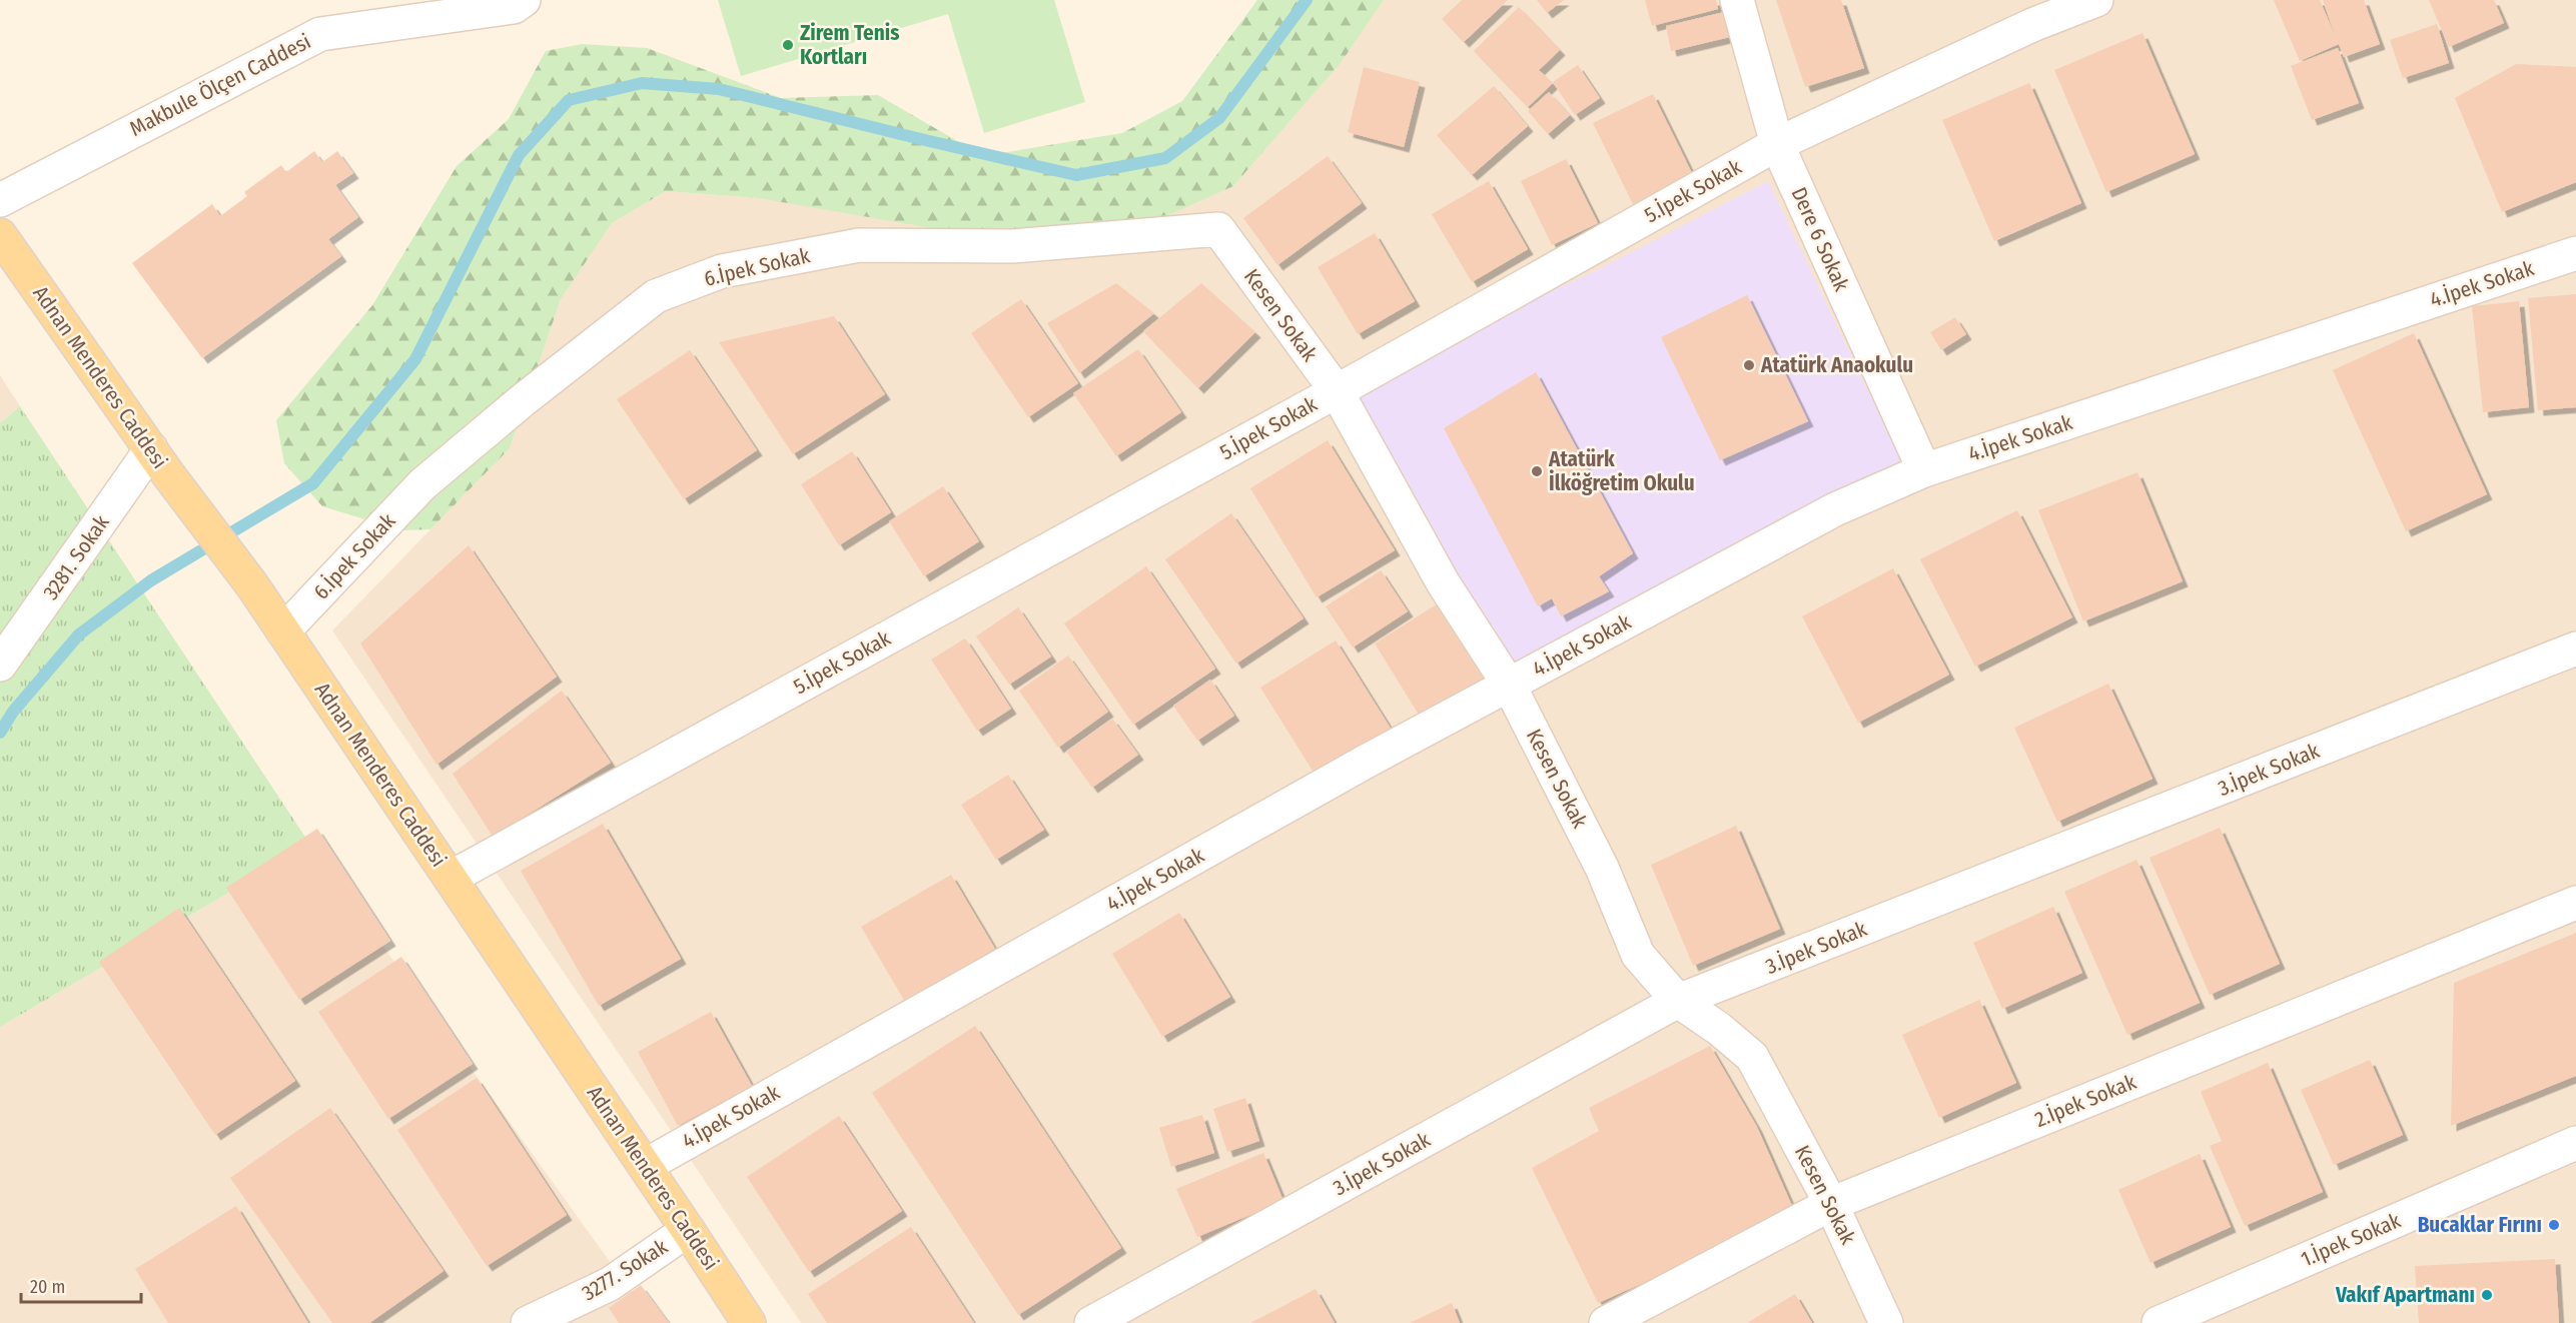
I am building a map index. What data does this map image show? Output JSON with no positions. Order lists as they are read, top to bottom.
{
  "streets": {
    "main road": ["Adnan Menderes Caddesi"],
    "street": [
      "Makbule Ölçen Caddesi",
      "5.İpek Sokak",
      "Dere 6 Sokak",
      "6.İpek Sokak",
      "4.İpek Sokak",
      "Kesen Sokak",
      "3281. Sokak",
      "3.İpek Sokak",
      "2.İpek Sokak",
      "1.İpek Sokak",
      "3277. Sokak"
    ]
  },
  "crossings": [
    ["5.İpek Sokak", "Dere 6 Sokak"],
    ["5.İpek Sokak", "Kesen Sokak"],
    ["5.İpek Sokak", "Adnan Menderes Caddesi"],
    ["Dere 6 Sokak", "4.İpek Sokak"],
    ["6.İpek Sokak", "Kesen Sokak"],
    ["6.İpek Sokak", "Adnan Menderes Caddesi"],
    ["4.İpek Sokak", "Kesen Sokak"],
    ["4.İpek Sokak", "Adnan Menderes Caddesi"],
    ["Kesen Sokak", "3.İpek Sokak"],
    ["Kesen Sokak", "2.İpek Sokak"],
    ["Adnan Menderes Caddesi", "3281. Sokak"],
    ["Adnan Menderes Caddesi", "3277. Sokak"]
  ],
  "places": [
    "Zirem Tenis Kortları",
    "Atatürk Anaokulu",
    "Atatürk İlköğretim Okulu",
    "Bucaklar Fırını",
    "Vakıf Apartmanı"
  ],
  "scale_bar": "20 m"
}
